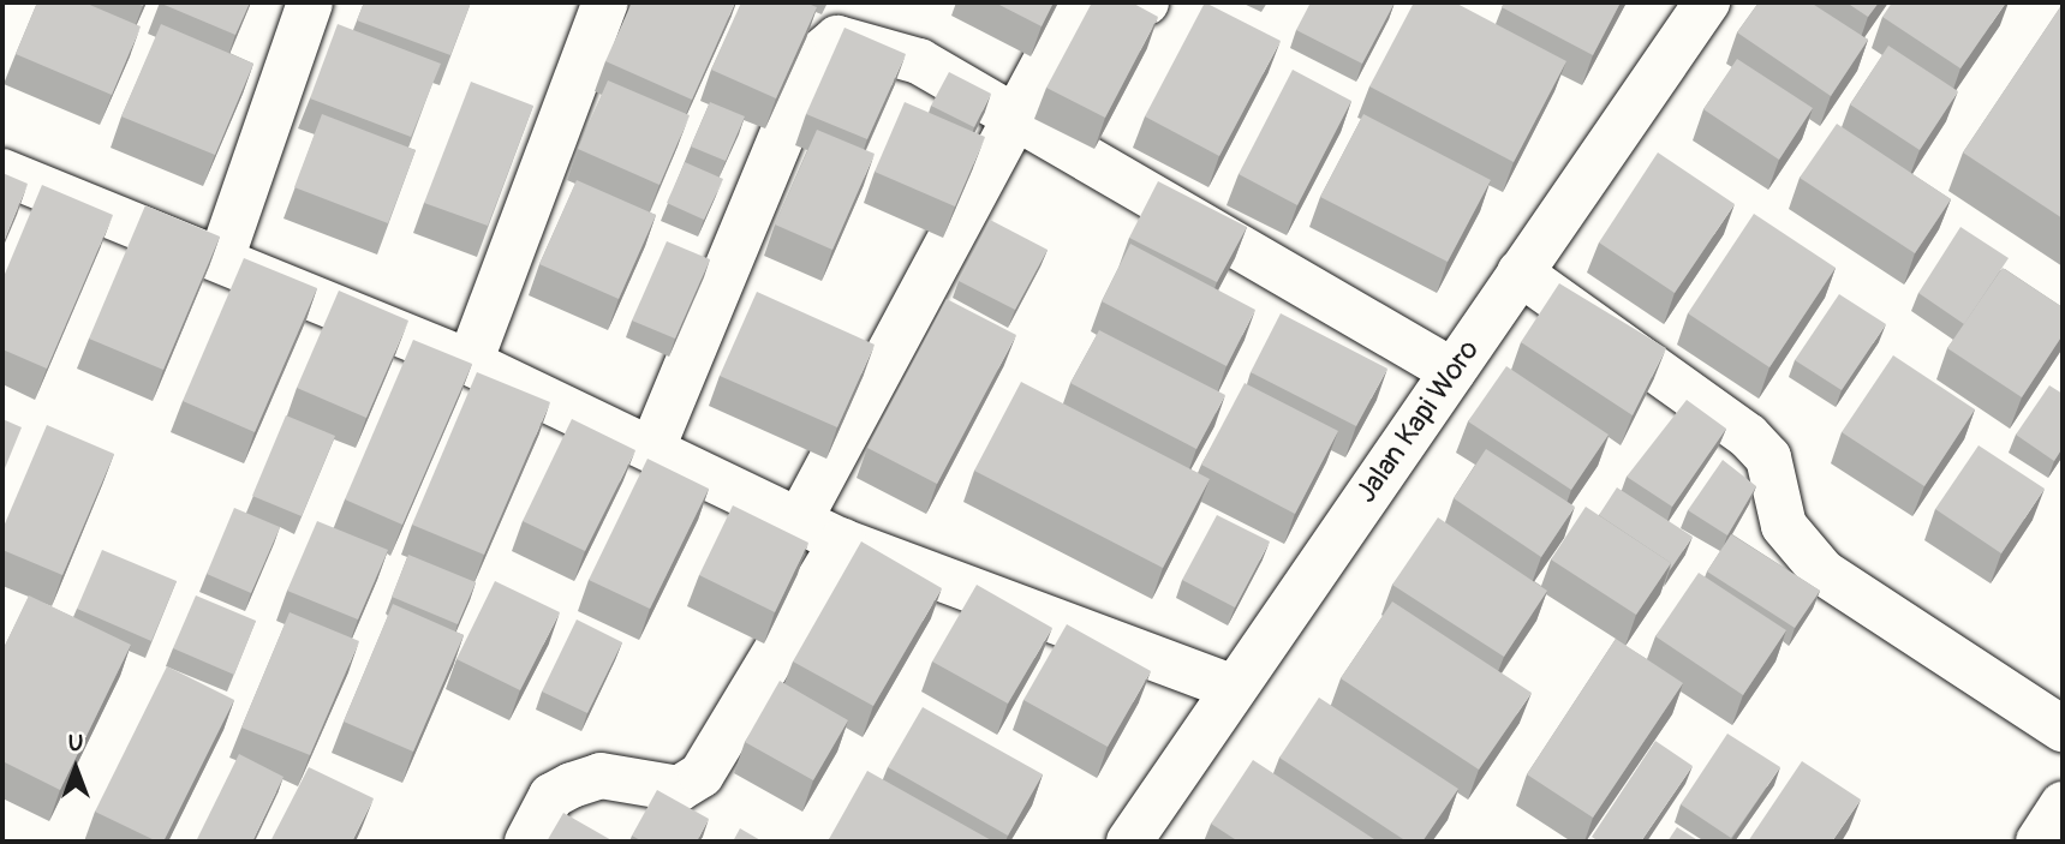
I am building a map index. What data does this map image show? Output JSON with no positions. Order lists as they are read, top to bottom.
{
  "streets": {
    "street": ["Jalan Kapi Woro"]
  },
  "north": "top"
}
